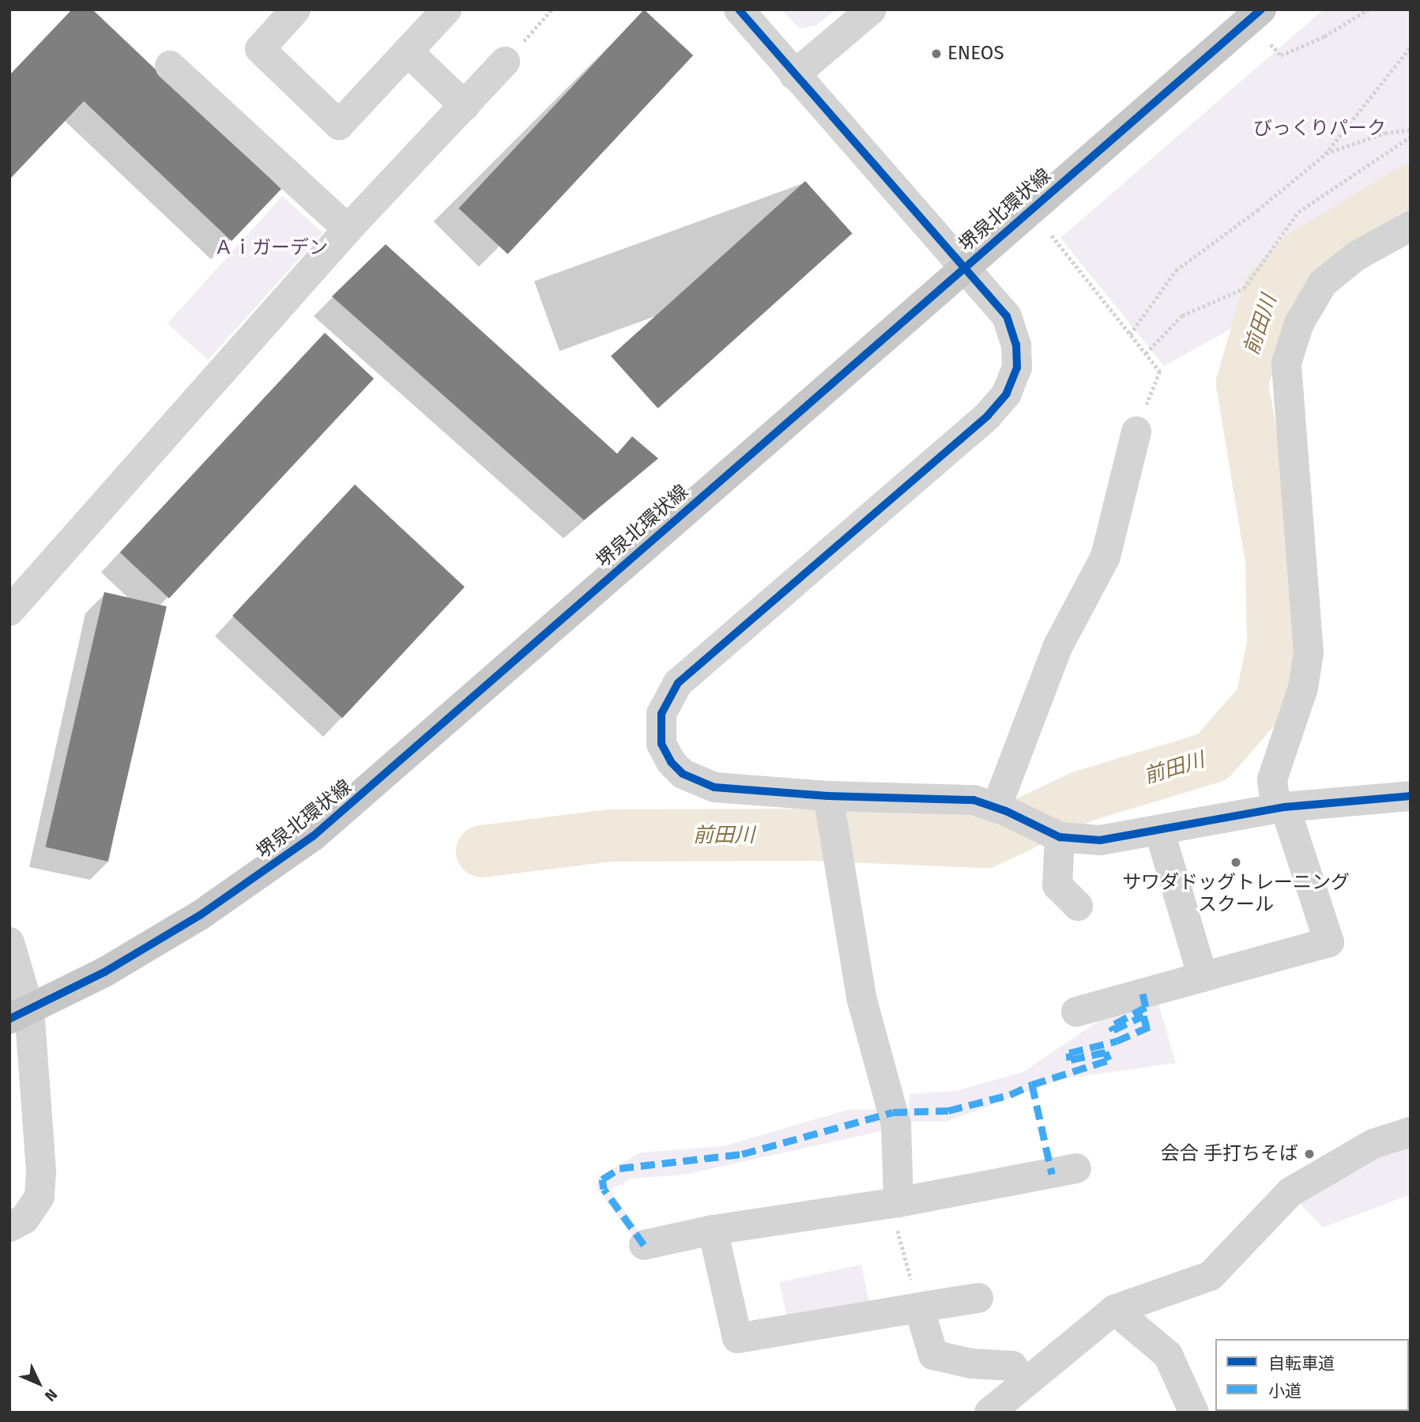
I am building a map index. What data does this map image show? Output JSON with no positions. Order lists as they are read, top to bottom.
{
  "streets": {
    "main road": ["堺泉北環状線"]
  },
  "water": ["前田川"],
  "parks": ["びっくりパーク", "Ａｉガーデン"],
  "places": ["ENEOS", "サワダドッグトレーニング スクール", "会合 手打ちそば"],
  "legend": ["自転車道", "小道"],
  "north": "bottom right"
}
